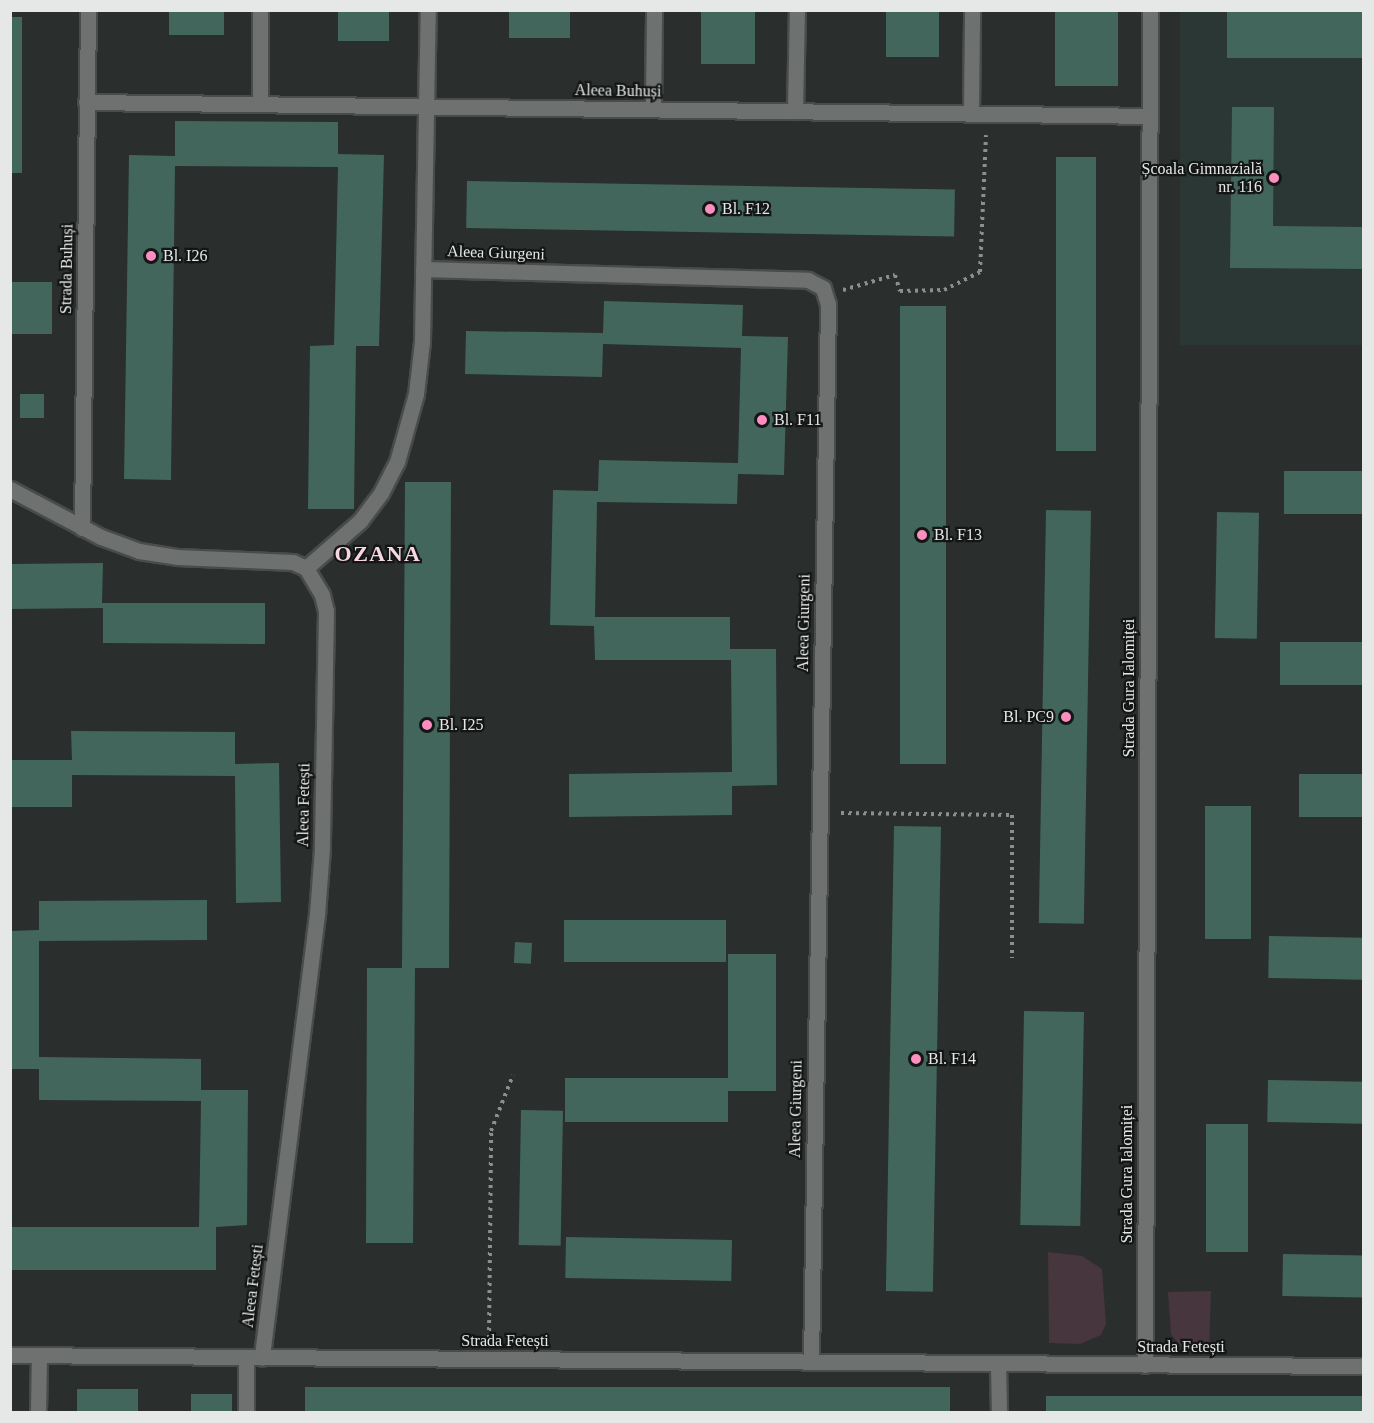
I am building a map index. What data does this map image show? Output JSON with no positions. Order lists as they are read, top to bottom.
{
  "streets": {
    "street": [
      "Aleea Buhuși",
      "Aleea Giurgeni",
      "Strada Buhuși",
      "Strada Gura Ialomiței",
      "Aleea Fetești",
      "Strada Fetești"
    ]
  },
  "crossings": [
    ["Aleea Buhuși", "Aleea Giurgeni"],
    ["Aleea Buhuși", "Strada Buhuși"],
    ["Aleea Buhuși", "Strada Gura Ialomiței"],
    ["Aleea Giurgeni", "Aleea Fetești"],
    ["Aleea Giurgeni", "Strada Fetești"],
    ["Strada Gura Ialomiței", "Strada Fetești"],
    ["Aleea Fetești", "Strada Fetești"]
  ],
  "districts": ["OZANA"],
  "places": [
    "Școala Gimnazială nr. 116",
    "Bl. F12",
    "Bl. I26",
    "Bl. F11",
    "Bl. F13",
    "Bl. PC9",
    "Bl. I25",
    "Bl. F14"
  ]
}
